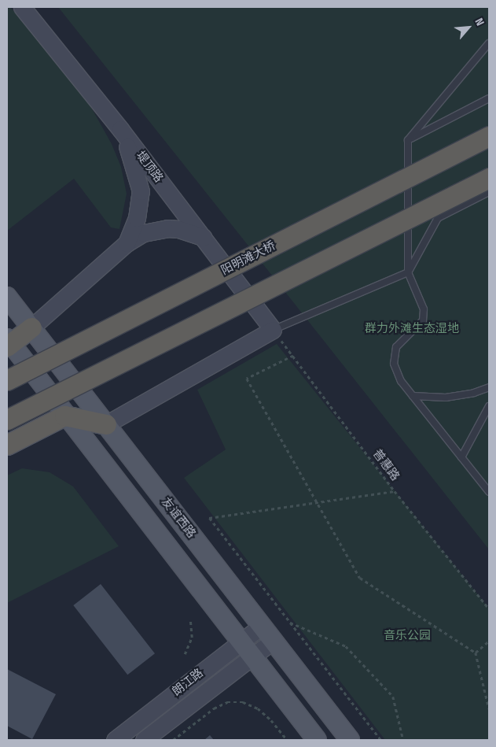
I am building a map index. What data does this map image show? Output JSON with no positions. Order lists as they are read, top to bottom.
{
  "streets": {
    "highway": ["阳明滩大桥"],
    "main road": ["堤顶路", "友谊西路", "朗江路"],
    "path": ["普惠路"]
  },
  "crossings": [
    ["堤顶路", "普惠路"],
    ["友谊西路", "朗江路"]
  ],
  "parks": ["群力外滩生态湿地", "音乐公园"],
  "north": "top right"
}
